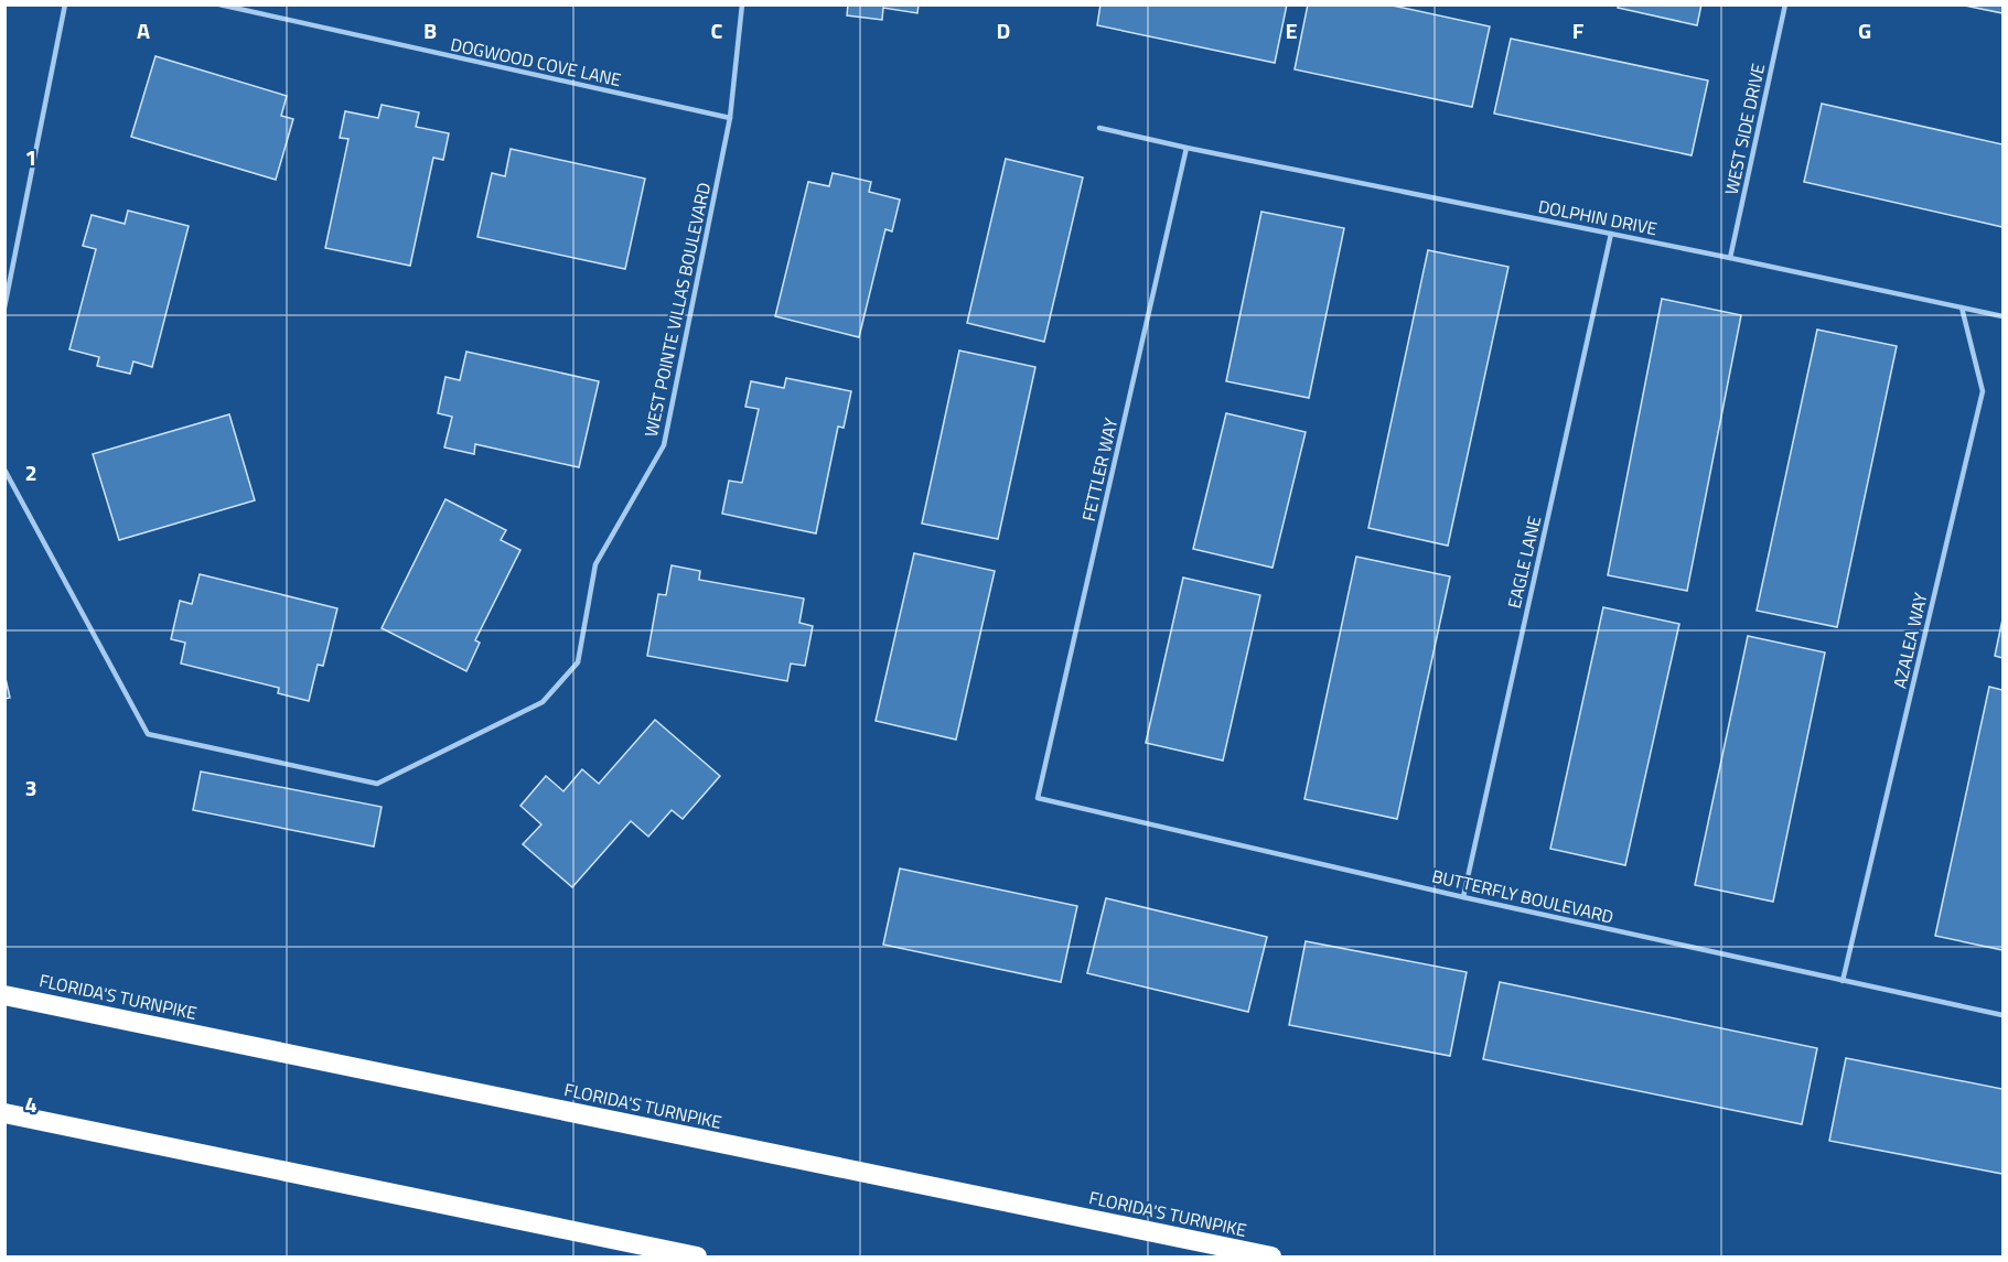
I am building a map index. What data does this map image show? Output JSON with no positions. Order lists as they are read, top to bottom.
{
  "streets": {
    "highway": ["FLORIDA'S TURNPIKE"],
    "lane": [
      "DOGWOOD COVE LANE",
      "WEST SIDE DRIVE",
      "DOLPHIN DRIVE",
      "WEST POINTE VILLAS BOULEVARD",
      "FETTLER WAY",
      "EAGLE LANE",
      "AZALEA WAY",
      "BUTTERFLY BOULEVARD"
    ]
  },
  "crossings": [
    ["DOGWOOD COVE LANE", "WEST POINTE VILLAS BOULEVARD"],
    ["WEST SIDE DRIVE", "DOLPHIN DRIVE"],
    ["DOLPHIN DRIVE", "FETTLER WAY"],
    ["DOLPHIN DRIVE", "EAGLE LANE"],
    ["DOLPHIN DRIVE", "AZALEA WAY"],
    ["FETTLER WAY", "BUTTERFLY BOULEVARD"],
    ["EAGLE LANE", "BUTTERFLY BOULEVARD"],
    ["AZALEA WAY", "BUTTERFLY BOULEVARD"]
  ],
  "grid": {
    "columns": [
      "A",
      "B",
      "C",
      "D",
      "E",
      "F",
      "G"
    ],
    "rows": [
      "1",
      "2",
      "3",
      "4"
    ]
  }
}
